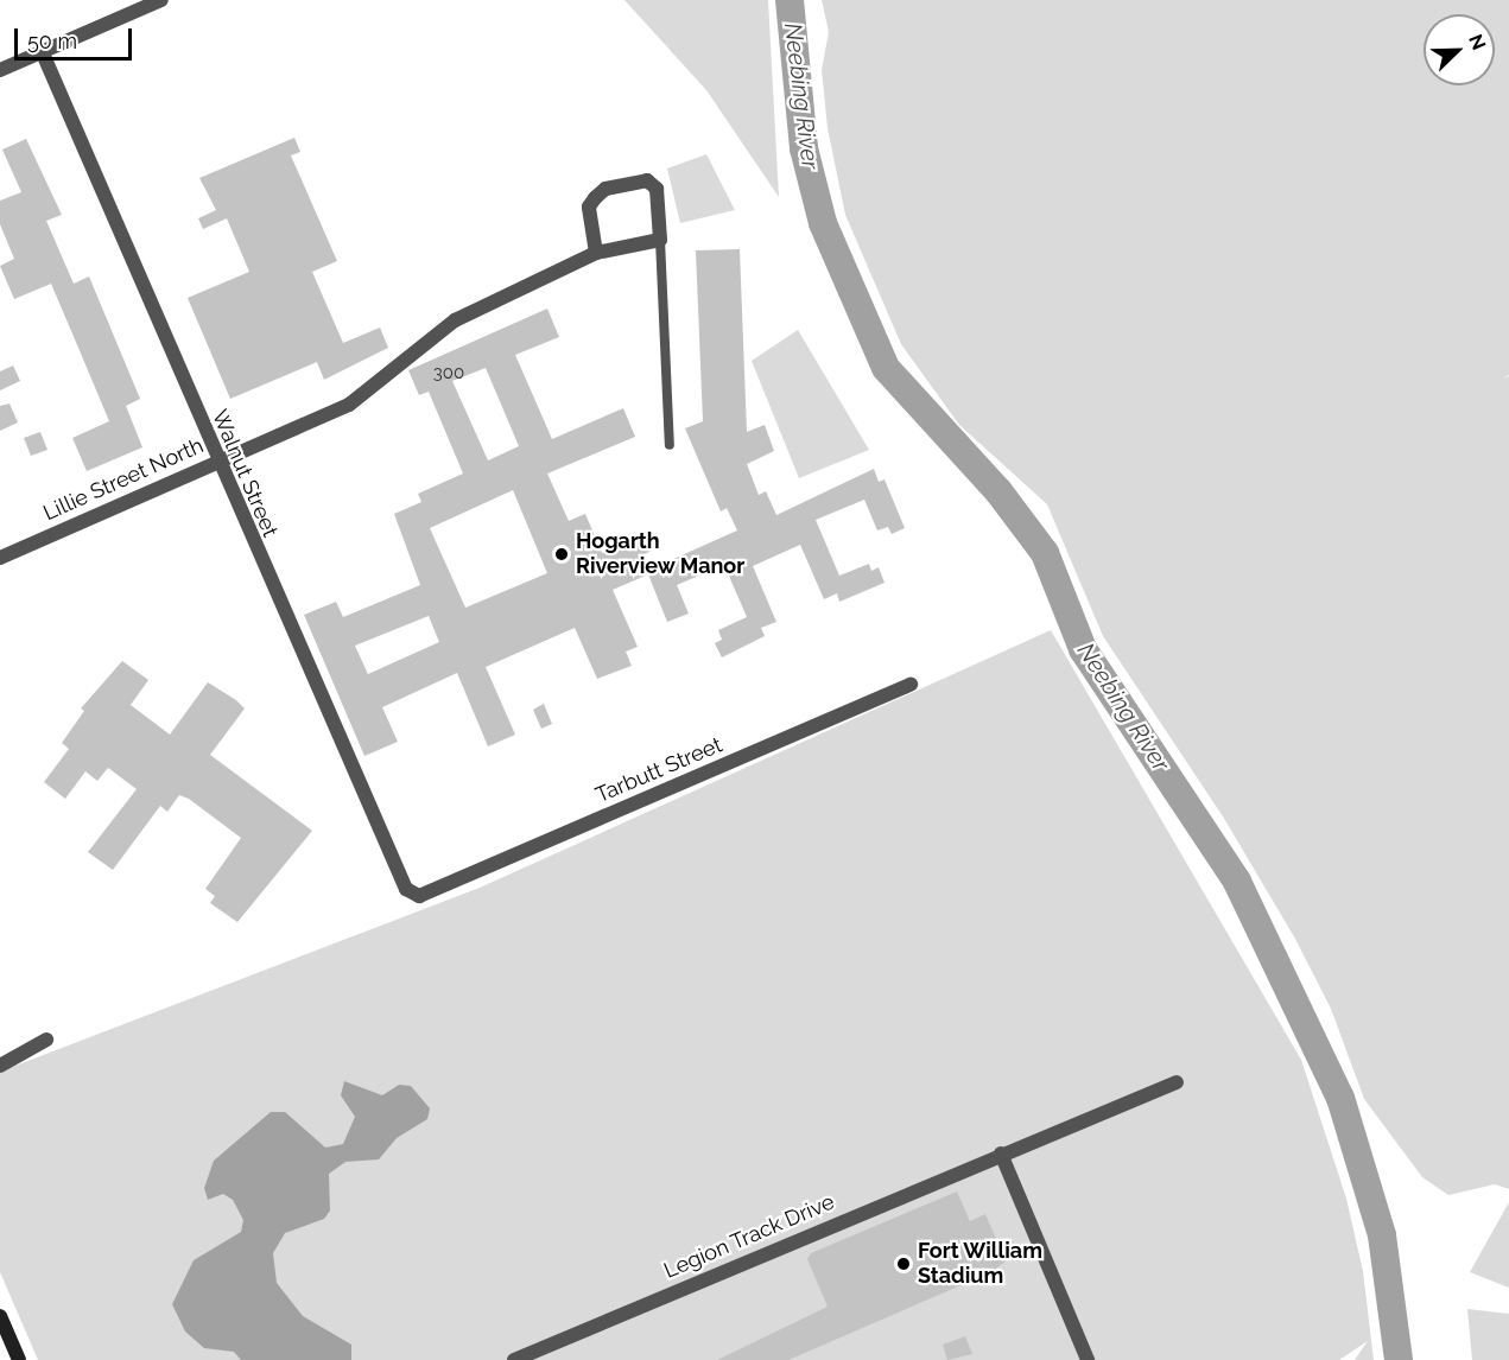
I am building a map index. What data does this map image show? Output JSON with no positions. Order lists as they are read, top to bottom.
{
  "streets": {
    "street": [
      "Walnut Street",
      "Lillie Street North",
      "Tarbutt Street",
      "Legion Track Drive"
    ]
  },
  "crossings": [
    ["Walnut Street", "Lillie Street North"],
    ["Walnut Street", "Tarbutt Street"]
  ],
  "water": ["Neebing River"],
  "places": ["Hogarth Riverview Manor", "Fort William Stadium"],
  "house_numbers": ["300"],
  "scale_bar": "50 m",
  "north": "top right"
}
